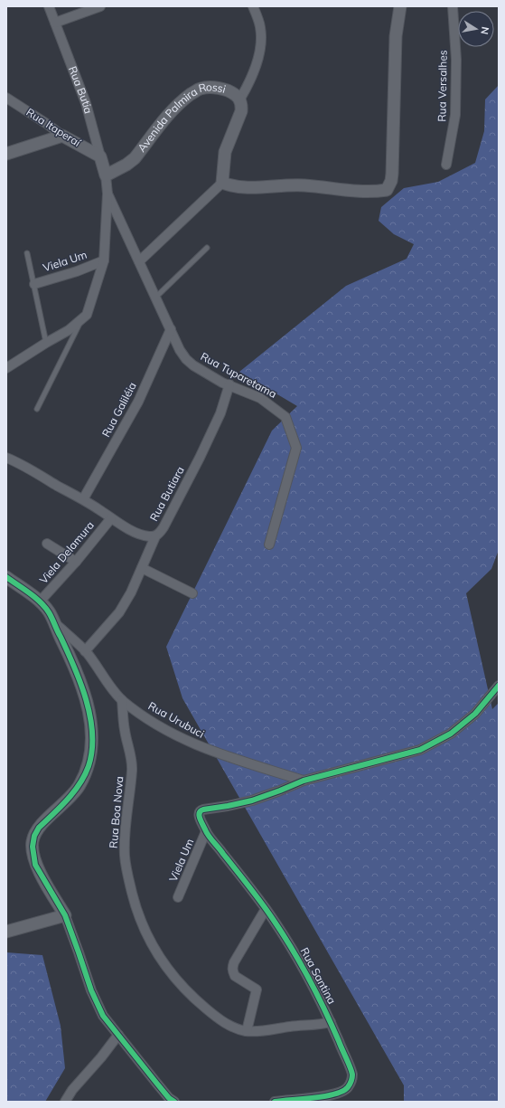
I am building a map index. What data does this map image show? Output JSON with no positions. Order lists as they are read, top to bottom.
{
  "streets": {
    "street": [
      "Rua Versalhes",
      "Rua Butia",
      "Avenida Palmira Rossi",
      "Rua Itaperaí",
      "Viela Um",
      "Rua Tuparetama",
      "Rua Galiléia",
      "Rua Butiara",
      "Viela Delamura",
      "Rua Urubuci",
      "Rua Boa Nova",
      "Rua Santina"
    ]
  },
  "crossings": [
    ["Rua Butia", "Avenida Palmira Rossi"],
    ["Rua Butia", "Rua Itaperaí"],
    ["Viela Um", "Rua Santina"],
    ["Rua Tuparetama", "Rua Galiléia"],
    ["Rua Tuparetama", "Rua Butiara"],
    ["Rua Galiléia", "Rua Butiara"],
    ["Rua Butiara", "Viela Delamura"],
    ["Rua Urubuci", "Rua Boa Nova"],
    ["Rua Urubuci", "Rua Santina"],
    ["Rua Boa Nova", "Rua Santina"]
  ],
  "north": "right"
}
